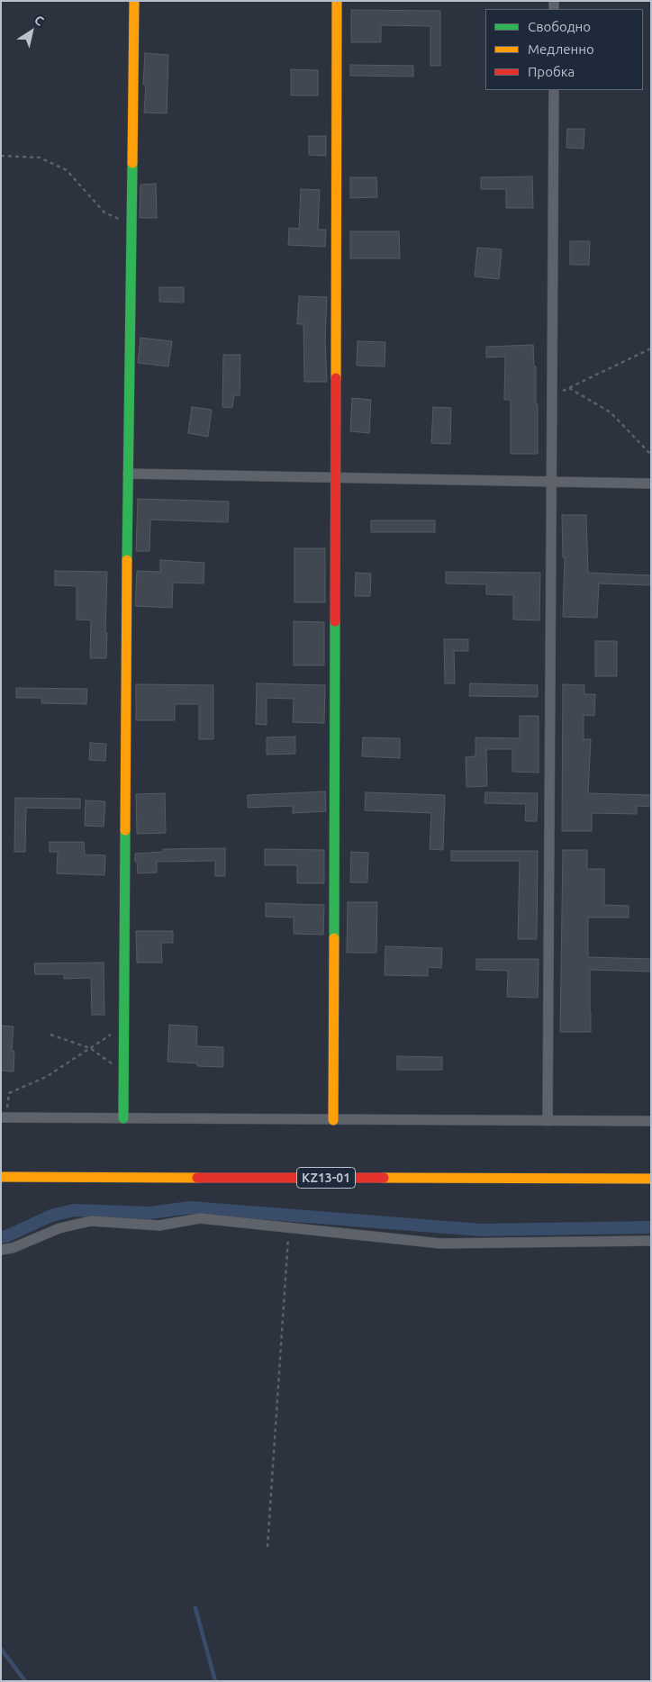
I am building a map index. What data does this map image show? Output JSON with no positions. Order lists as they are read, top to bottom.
{
  "streets": {
    "main road": ["KZ13-01"]
  },
  "legend": ["Свободно", "Медленно", "Пробка"],
  "north": "top right"
}
